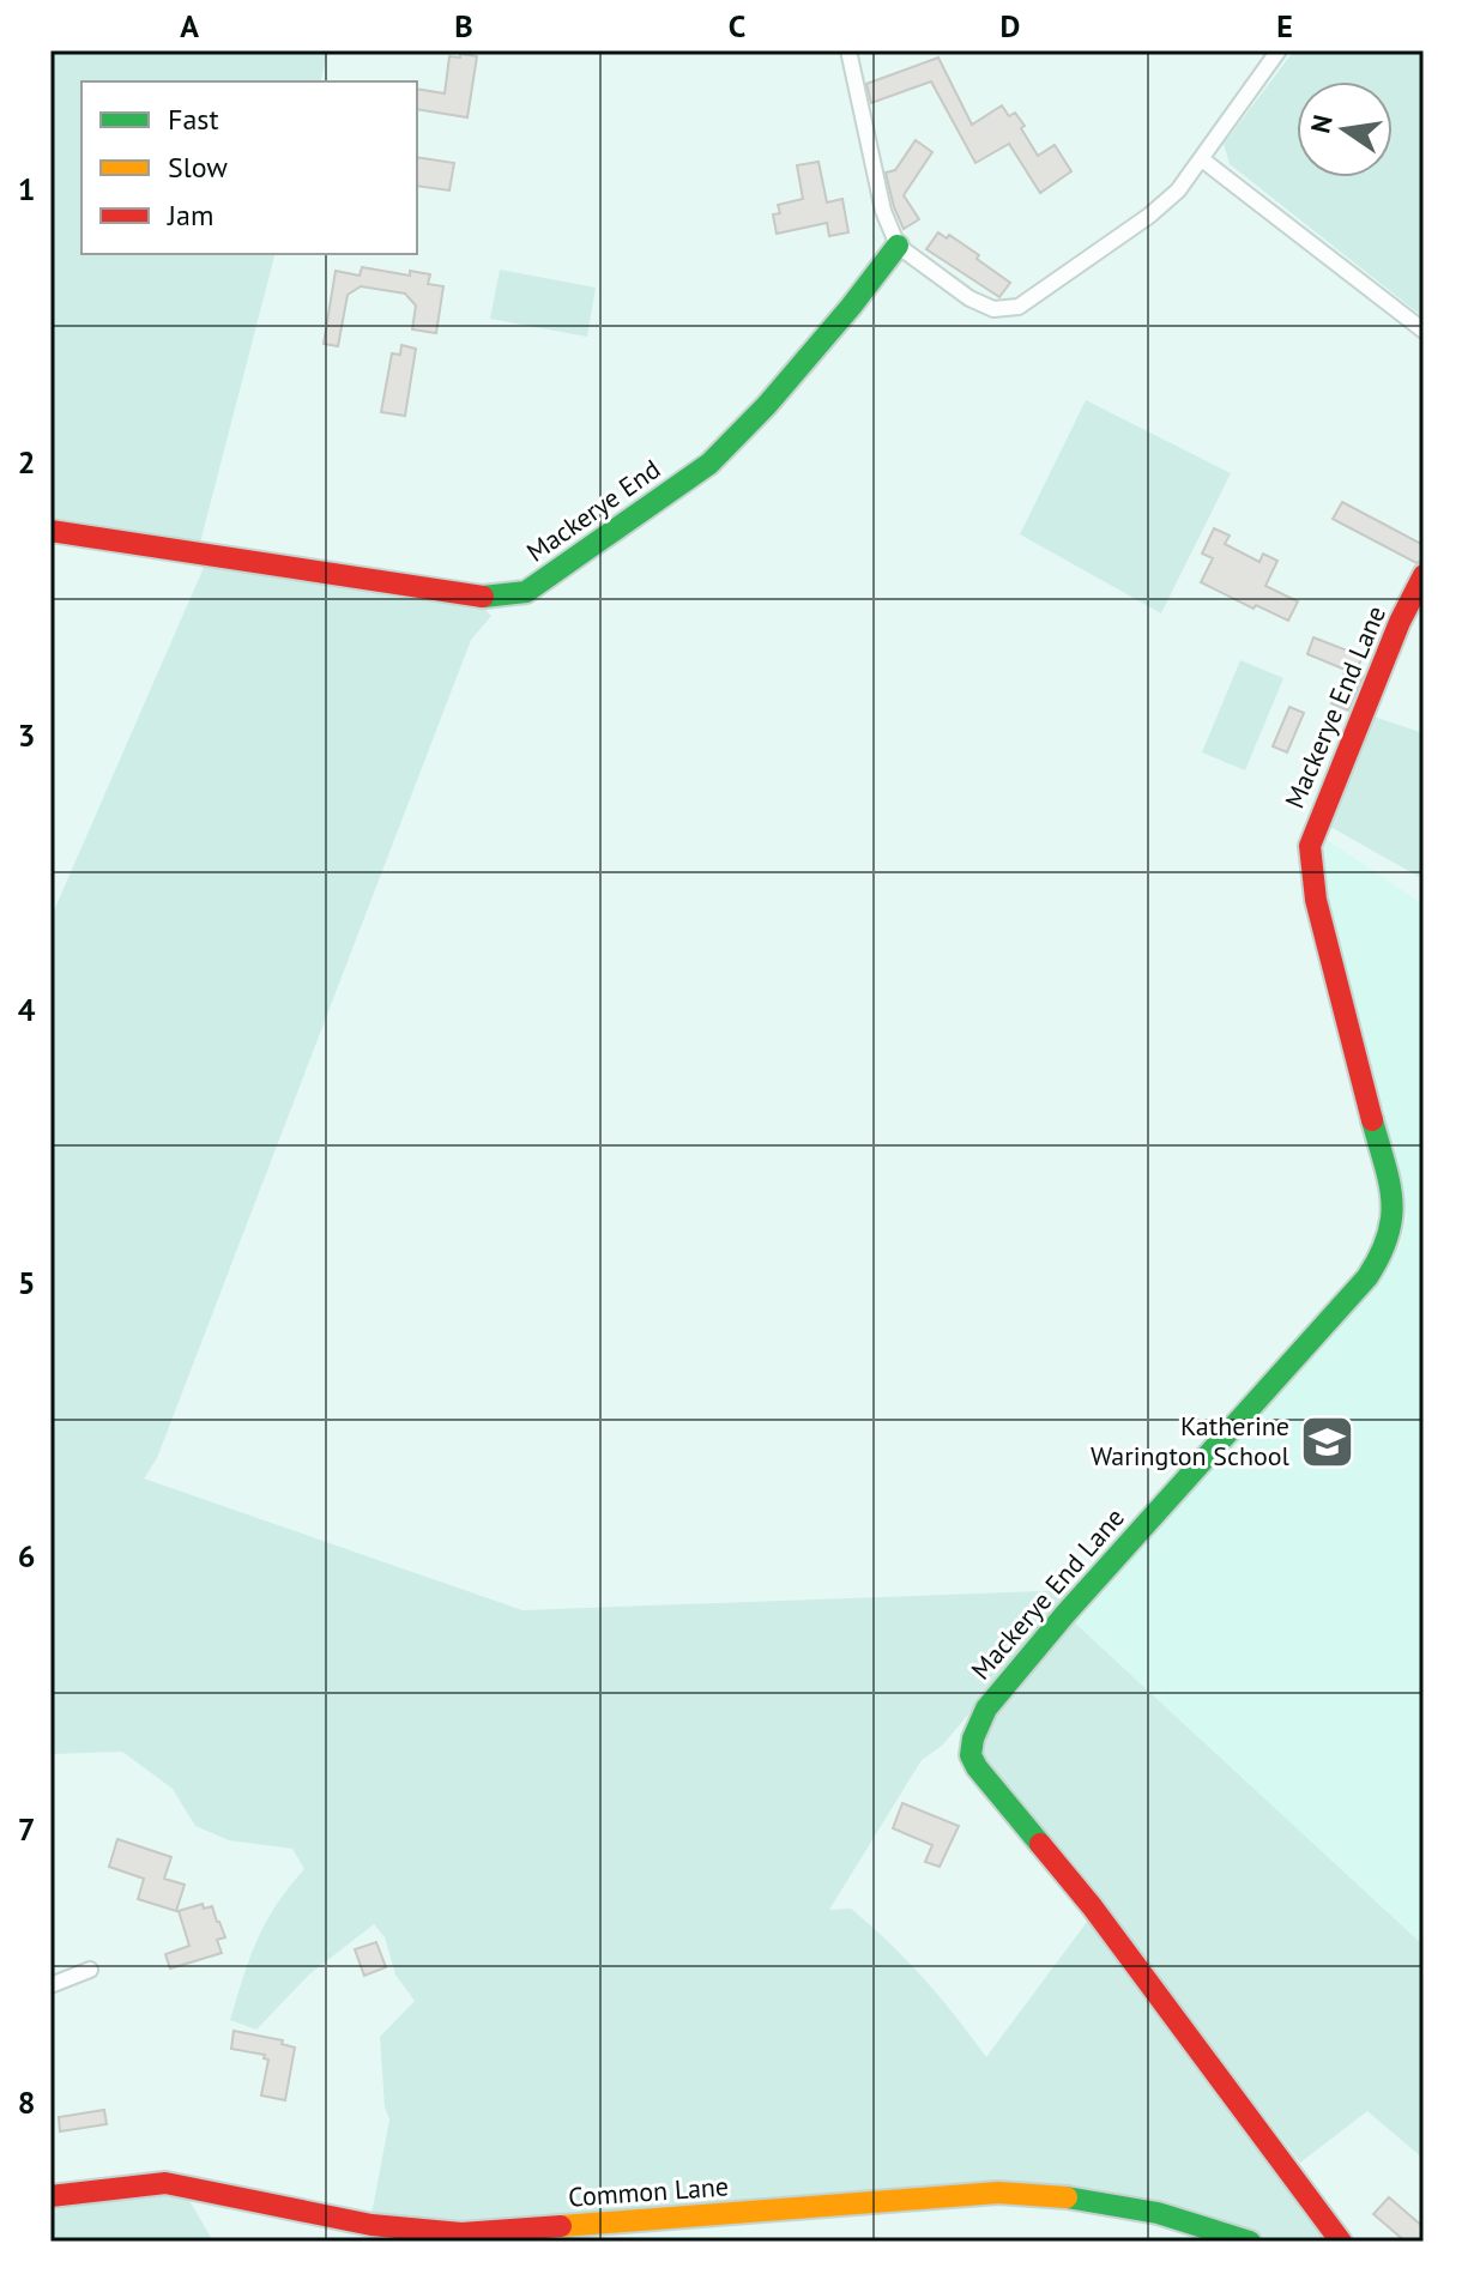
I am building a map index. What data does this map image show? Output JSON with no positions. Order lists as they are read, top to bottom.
{
  "streets": {
    "street": ["Mackerye End", "Mackerye End Lane", "Common Lane"]
  },
  "places": {
    "school or university": ["Katherine Warington School"]
  },
  "legend": ["Fast", "Slow", "Jam"],
  "north": "left",
  "grid": {
    "columns": [
      "A",
      "B",
      "C",
      "D",
      "E"
    ],
    "rows": [
      "1",
      "2",
      "3",
      "4",
      "5",
      "6",
      "7",
      "8"
    ]
  }
}
